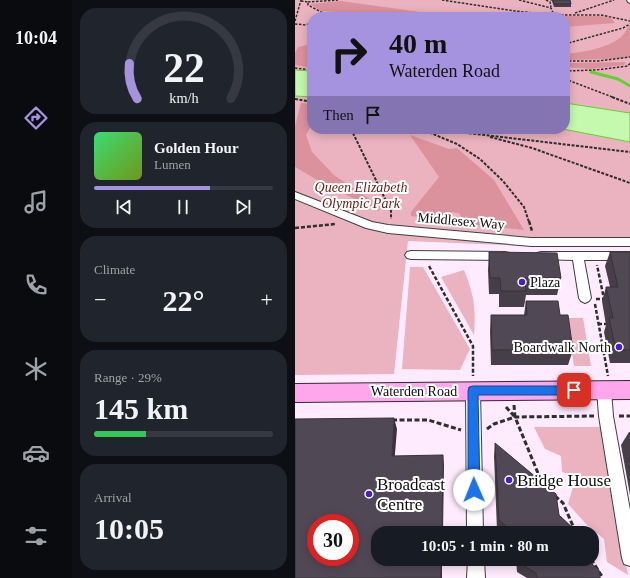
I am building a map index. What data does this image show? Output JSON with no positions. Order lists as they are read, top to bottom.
{
  "streets": {
    "street": ["Middlesex Way", "Waterden Road"]
  },
  "parks": ["Queen Elizabeth Olympic Park"],
  "places": [
    "Plaza",
    "Boardwalk North",
    "Bridge House",
    "Broadcast Centre"
  ],
  "page": {
    "tabs": "10:04",
    "turn": ["40 m", "Waterden Road"],
    "then": "Then",
    "song": ["Golden Hour", "Lumen"],
    "tile": [
      "Climate",
      ["Range · 29%", "145 km"],
      ["Arrival", "10:05"]
    ],
    "heat": ["−", "22°", "+"],
    "limit": "30",
    "trip": "10:05 · 1 min · 80 m",
    "gauge": ["22", "km/h"]
  }
}
